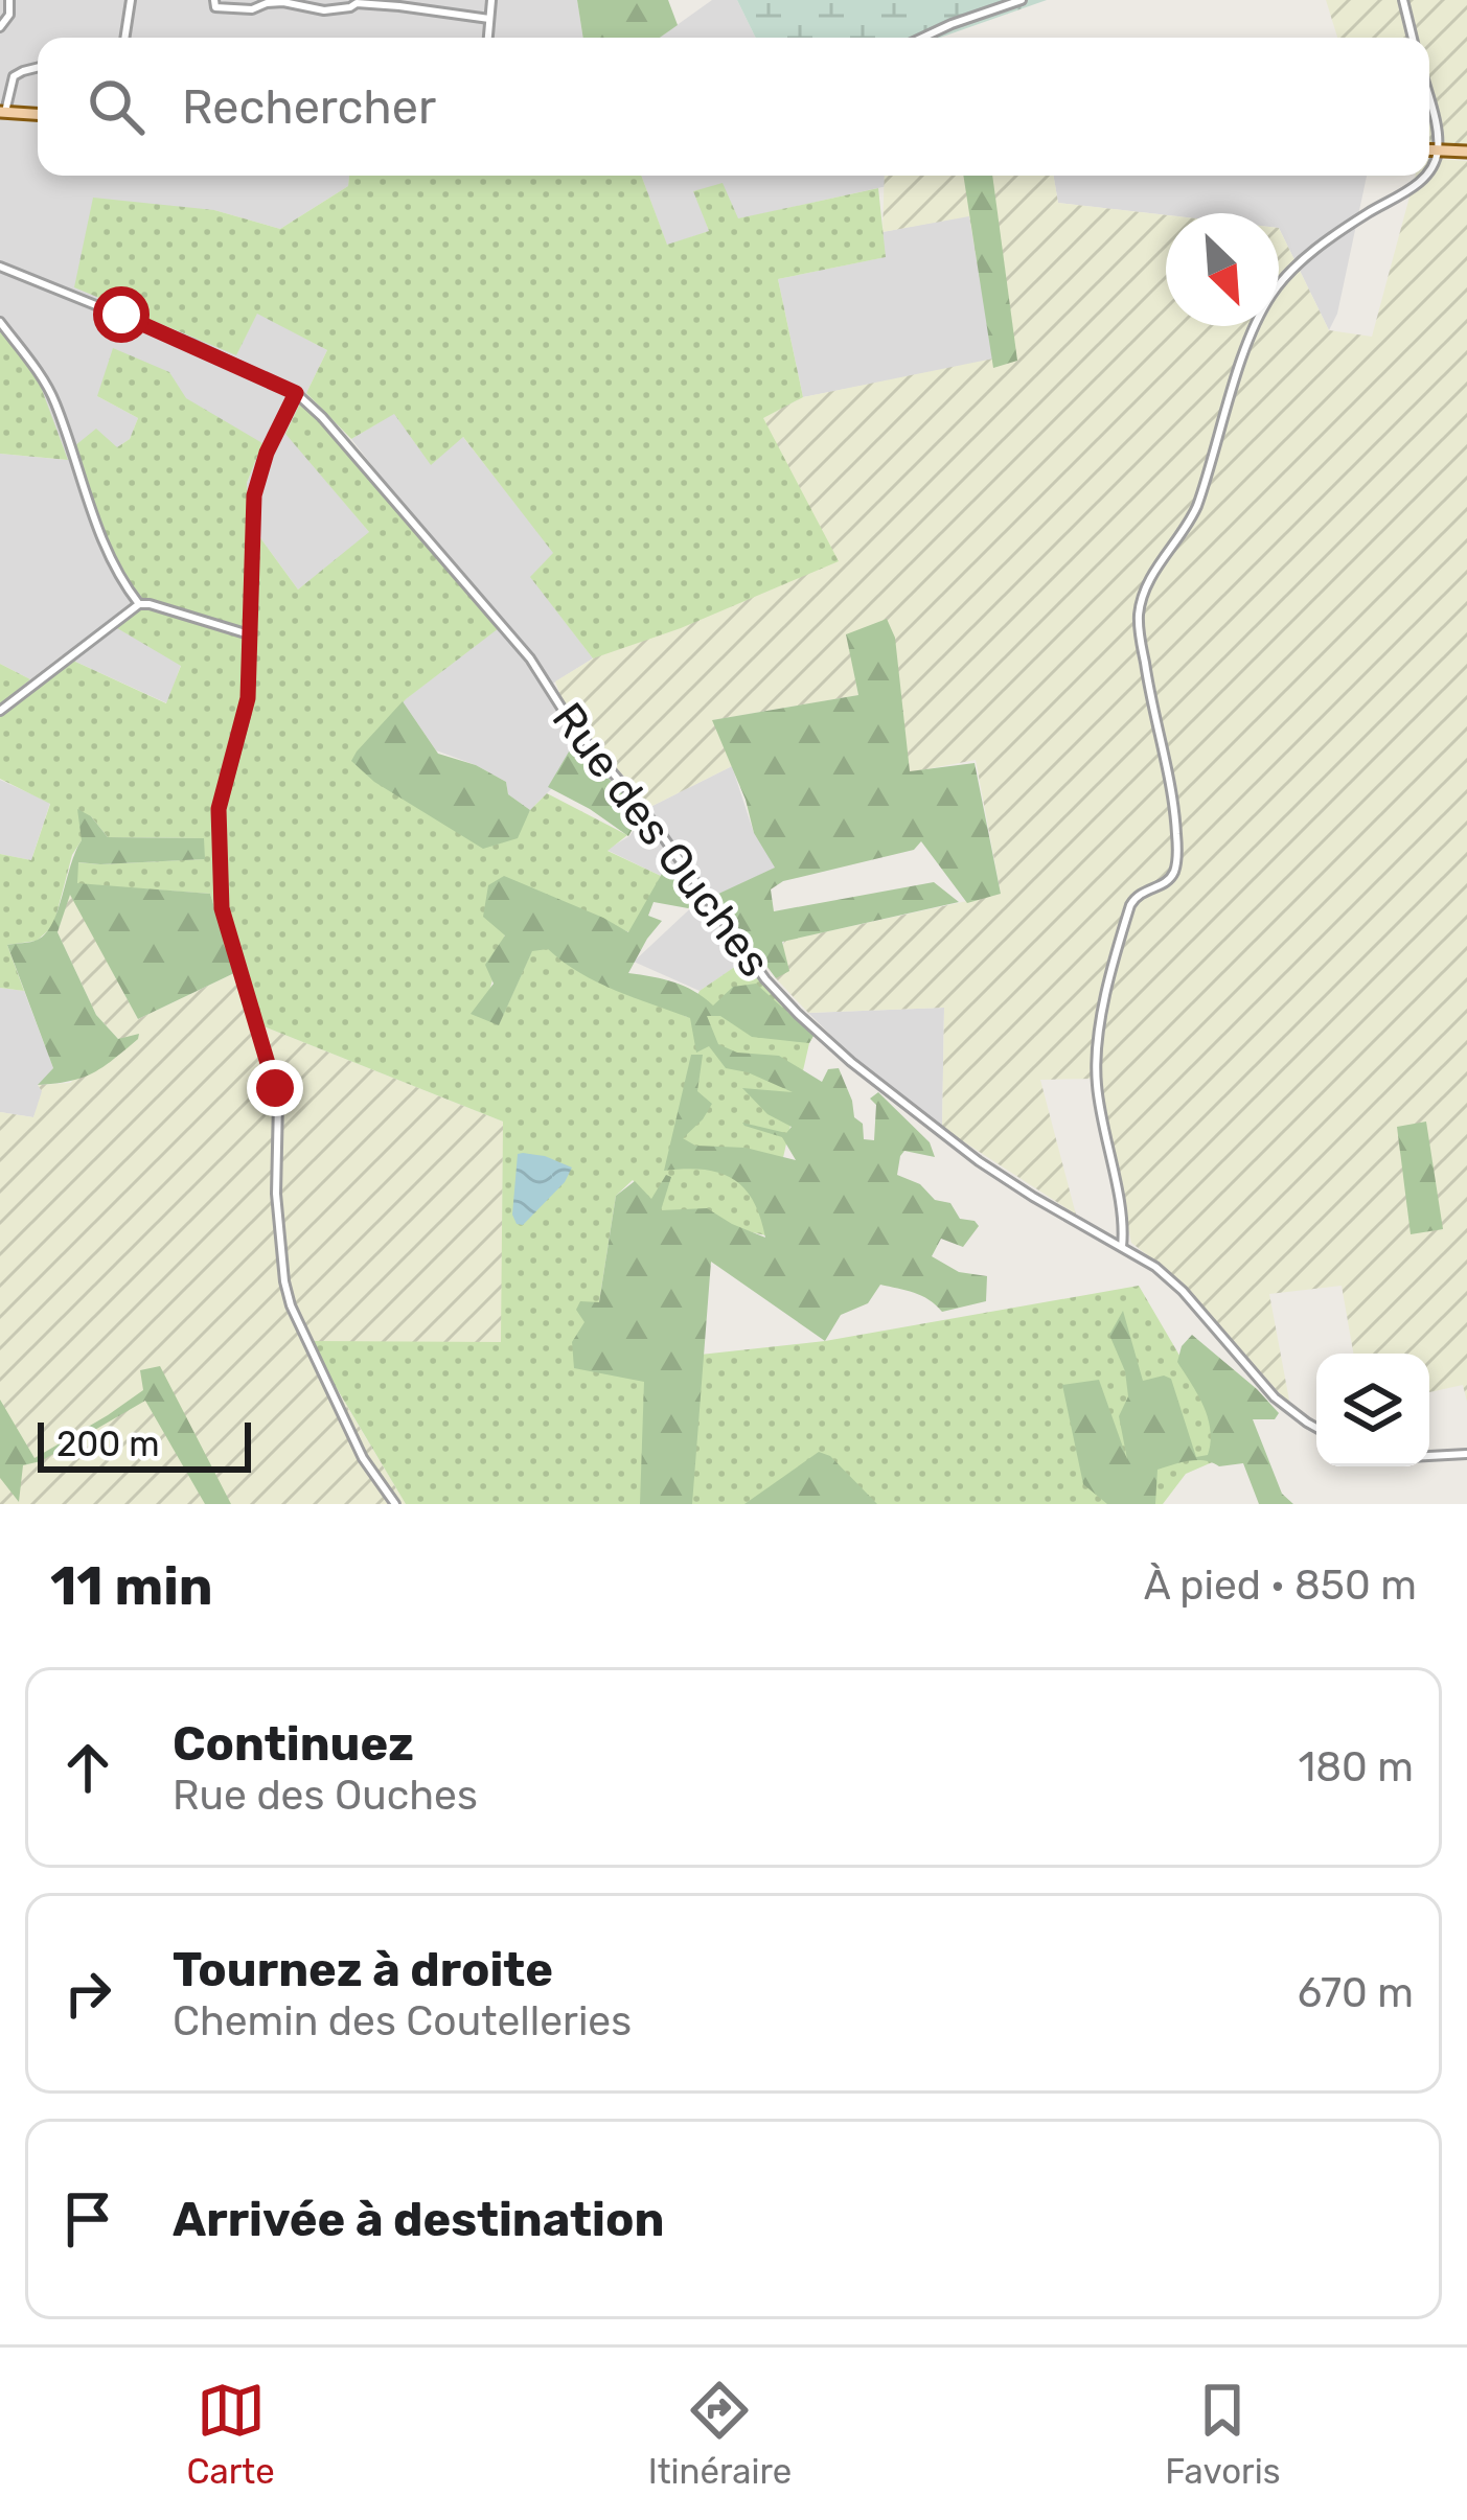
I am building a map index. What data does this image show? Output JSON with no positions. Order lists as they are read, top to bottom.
{
  "streets": {
    "street": ["Rue des Ouches"]
  },
  "scale_bar": "200 m",
  "north": "bottom right",
  "page": {
    "search": "Rechercher",
    "scale": "200 m",
    "heading": ["11 min", "À pied · 850 m"],
    "list": [
      ["Continuez", "Rue des Ouches", "180 m"],
      ["Tournez à droite", "Chemin des Coutelleries", "670 m"],
      "Arrivée à destination"
    ],
    "nav": ["Carte", "Itinéraire", "Favoris"]
  }
}
